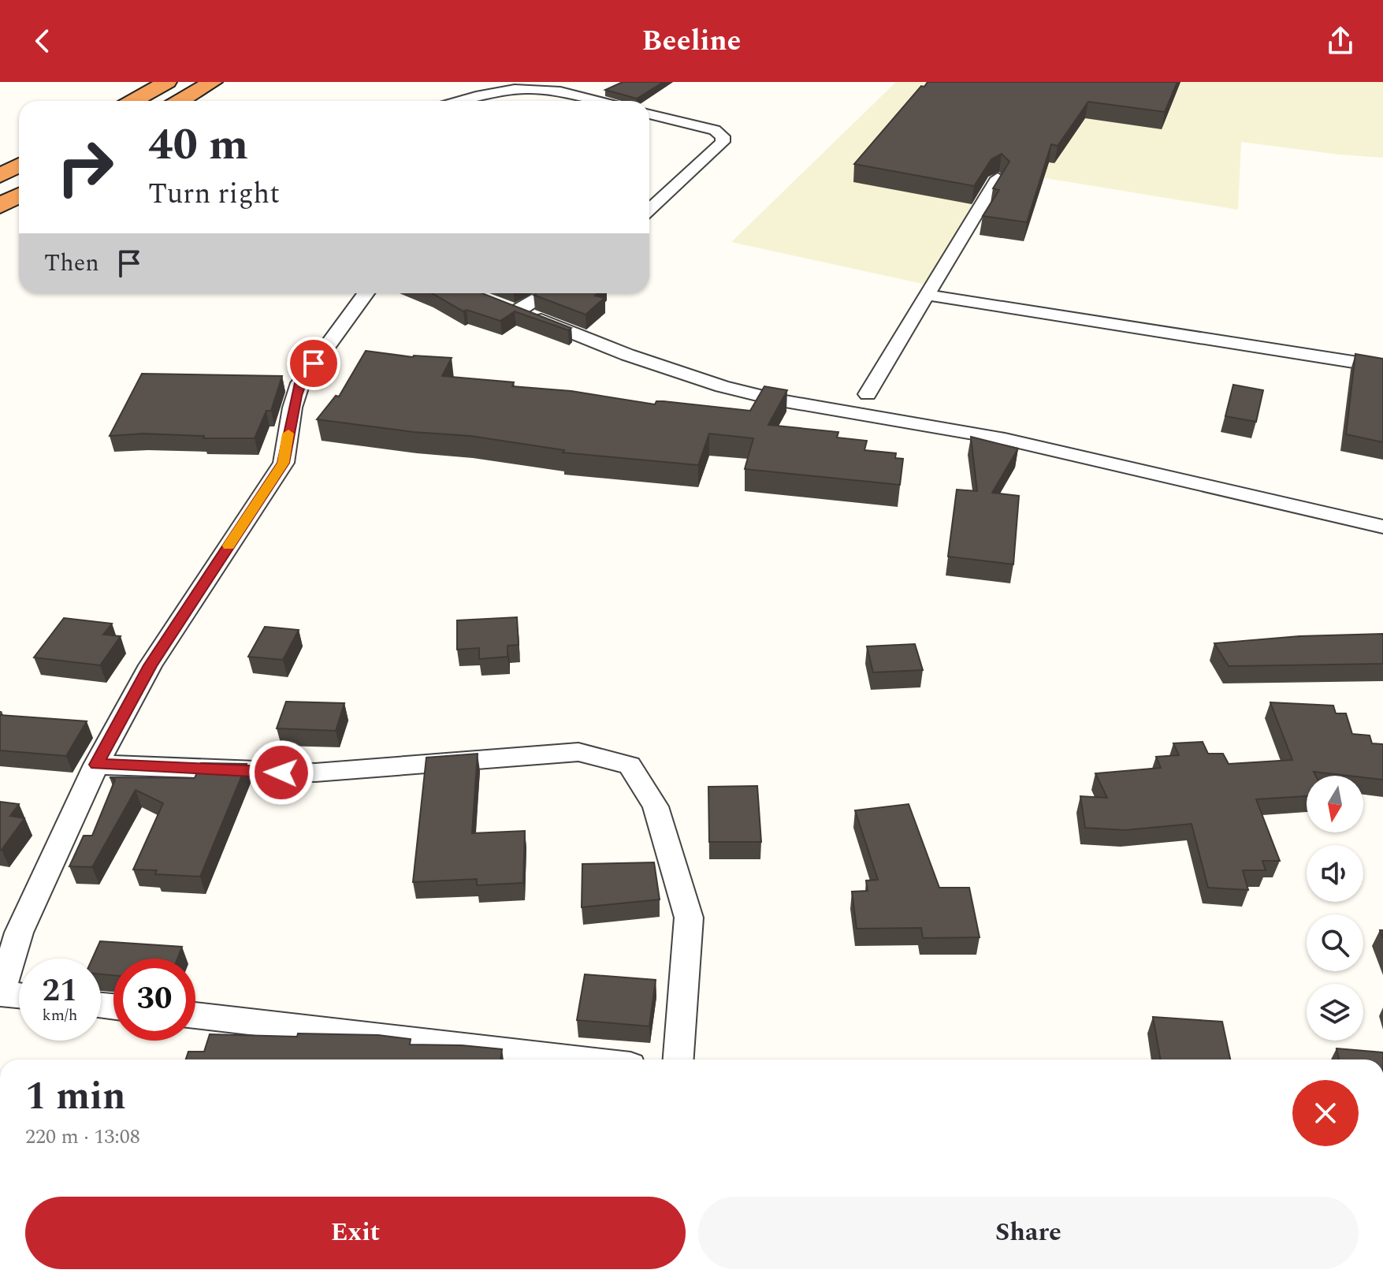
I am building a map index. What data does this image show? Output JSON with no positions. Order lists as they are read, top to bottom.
{
  "north": "bottom",
  "page": {
    "header": "Beeline",
    "turn": ["40 m", "Turn right"],
    "then": "Then",
    "speed": "21 km/h",
    "limit": "30",
    "heading": ["1 min", "220 m · 13:08"],
    "buttons": ["Exit", "Share"]
  }
}
